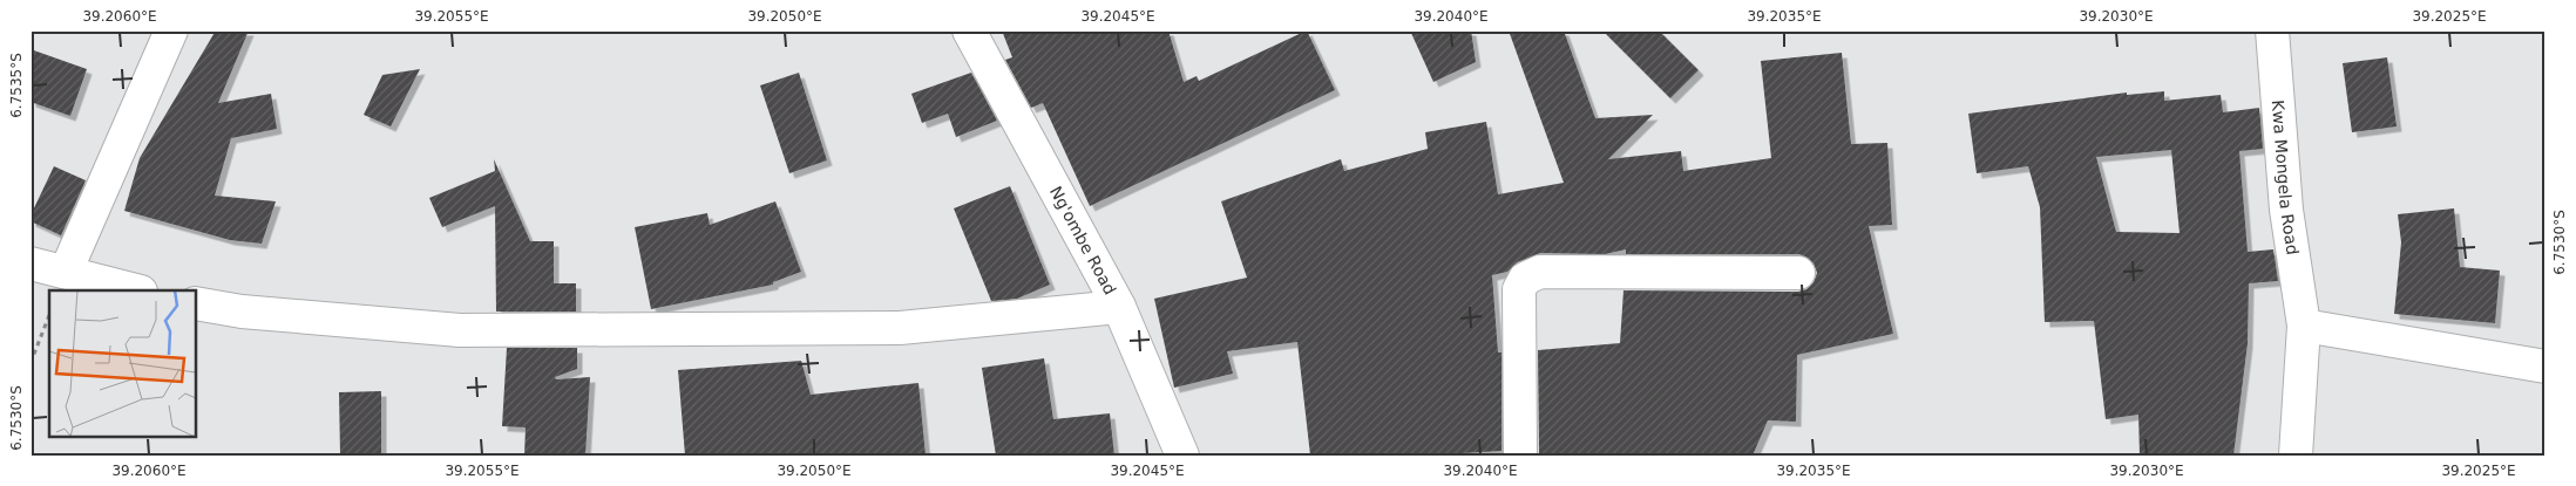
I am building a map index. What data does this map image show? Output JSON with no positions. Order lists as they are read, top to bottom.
{
  "streets": {
    "street": ["Kwa Mongela Road", "Ng'ombe Road"]
  },
  "coordinates": [
    "39.2060°E",
    "39.2055°E",
    "39.2050°E",
    "39.2045°E",
    "39.2040°E",
    "39.2035°E",
    "39.2030°E",
    "39.2025°E",
    "6.7535°S",
    "6.7530°S"
  ]
}
